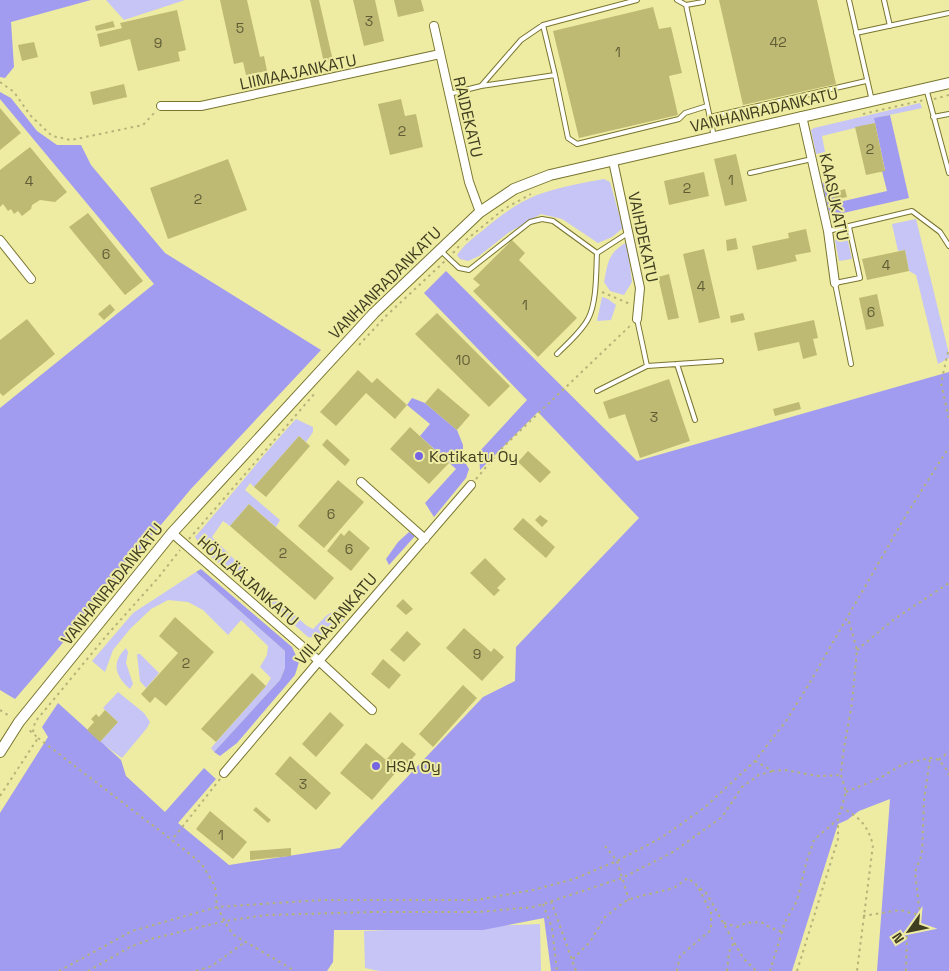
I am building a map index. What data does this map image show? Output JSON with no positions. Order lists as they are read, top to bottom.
{
  "streets": {
    "street": [
      "LIIMAAJANKATU",
      "VANHANRADANKATU",
      "RAIDEKATU",
      "KAASUKATU",
      "VAIHDEKATU",
      "HÖYLÄÄJANKATU",
      "VIILAAJANKATU"
    ]
  },
  "crossings": [
    ["LIIMAAJANKATU", "RAIDEKATU"],
    ["VANHANRADANKATU", "RAIDEKATU"],
    ["VANHANRADANKATU", "KAASUKATU"],
    ["VANHANRADANKATU", "VAIHDEKATU"],
    ["VANHANRADANKATU", "HÖYLÄÄJANKATU"],
    ["HÖYLÄÄJANKATU", "VIILAAJANKATU"]
  ],
  "places": ["Kotikatu Oy", "HSA Oy"],
  "house_numbers": [
    "3",
    "5",
    "42",
    "9",
    "1",
    "2",
    "2",
    "1",
    "4",
    "2",
    "2",
    "6",
    "4",
    "4",
    "1",
    "6",
    "10",
    "3",
    "6",
    "6",
    "2",
    "9",
    "2",
    "3",
    "1"
  ],
  "north": "bottom left"
}
